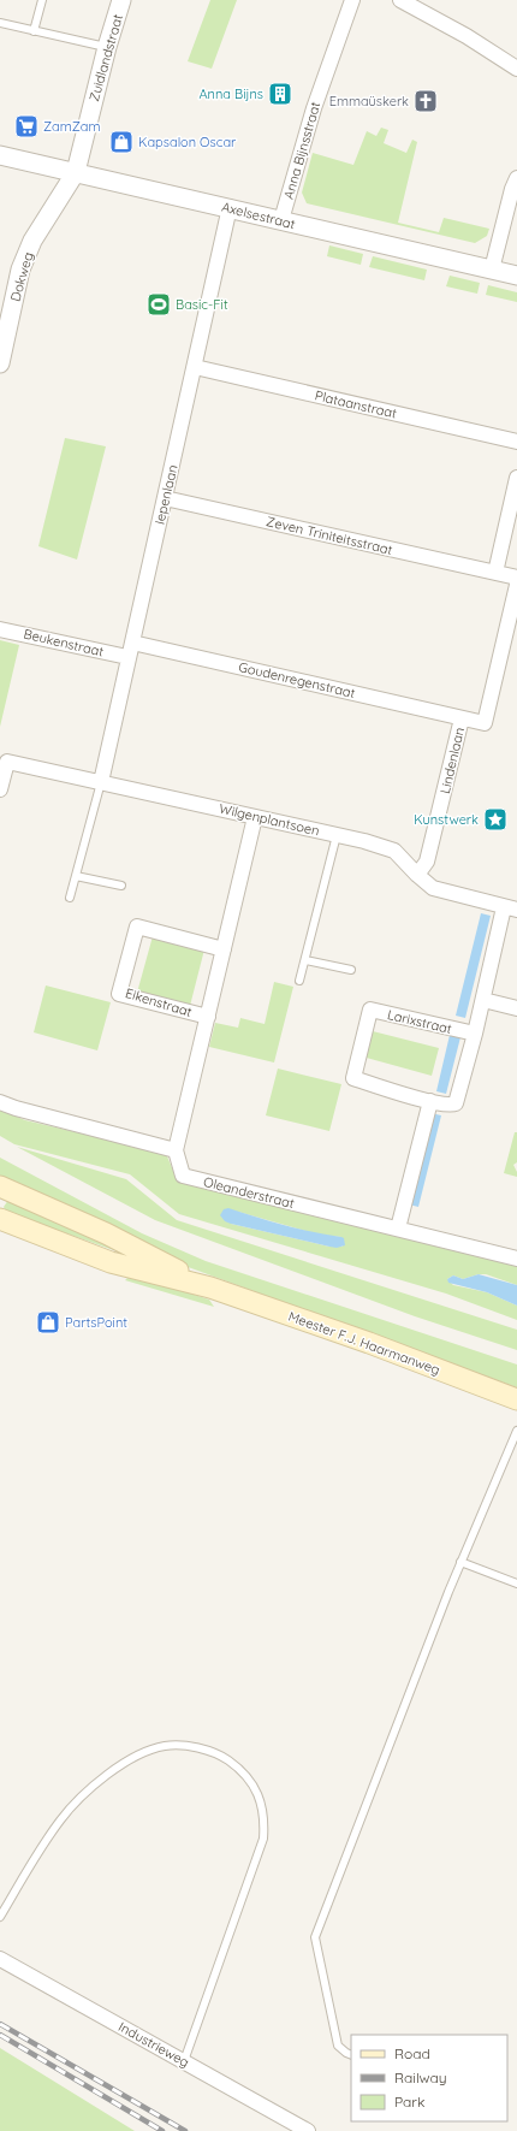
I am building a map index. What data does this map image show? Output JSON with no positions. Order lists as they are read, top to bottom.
{
  "streets": {
    "main road": ["Meester F.J. Haarmanweg"],
    "street": [
      "Zuidlandstraat",
      "Anna Bijnsstraat",
      "Axelsestraat",
      "Dokweg",
      "Plataanstraat",
      "Iepenlaan",
      "Zeven Triniteitsstraat",
      "Beukenstraat",
      "Goudenregenstraat",
      "Lindenlaan",
      "Wilgenplantsoen",
      "Eikenstraat",
      "Larixstraat",
      "Oleanderstraat",
      "Industrieweg"
    ]
  },
  "crossings": [
    ["Zuidlandstraat", "Axelsestraat"],
    ["Zuidlandstraat", "Dokweg"],
    ["Anna Bijnsstraat", "Axelsestraat"],
    ["Axelsestraat", "Dokweg"],
    ["Axelsestraat", "Iepenlaan"],
    ["Plataanstraat", "Iepenlaan"],
    ["Iepenlaan", "Zeven Triniteitsstraat"],
    ["Iepenlaan", "Beukenstraat"],
    ["Iepenlaan", "Goudenregenstraat"],
    ["Iepenlaan", "Wilgenplantsoen"],
    ["Goudenregenstraat", "Lindenlaan"],
    ["Lindenlaan", "Wilgenplantsoen"],
    ["Wilgenplantsoen", "Eikenstraat"],
    ["Wilgenplantsoen", "Larixstraat"],
    ["Eikenstraat", "Oleanderstraat"]
  ],
  "places": {
    "building": ["Anna Bijns"],
    "church": ["Emmaüskerk"],
    "supermarket": ["ZamZam"],
    "shop": ["Kapsalon Oscar", "PartsPoint"],
    "sports": ["Basic-Fit"],
    "place": ["Kunstwerk"]
  },
  "legend": ["Road", "Railway", "Park"]
}
